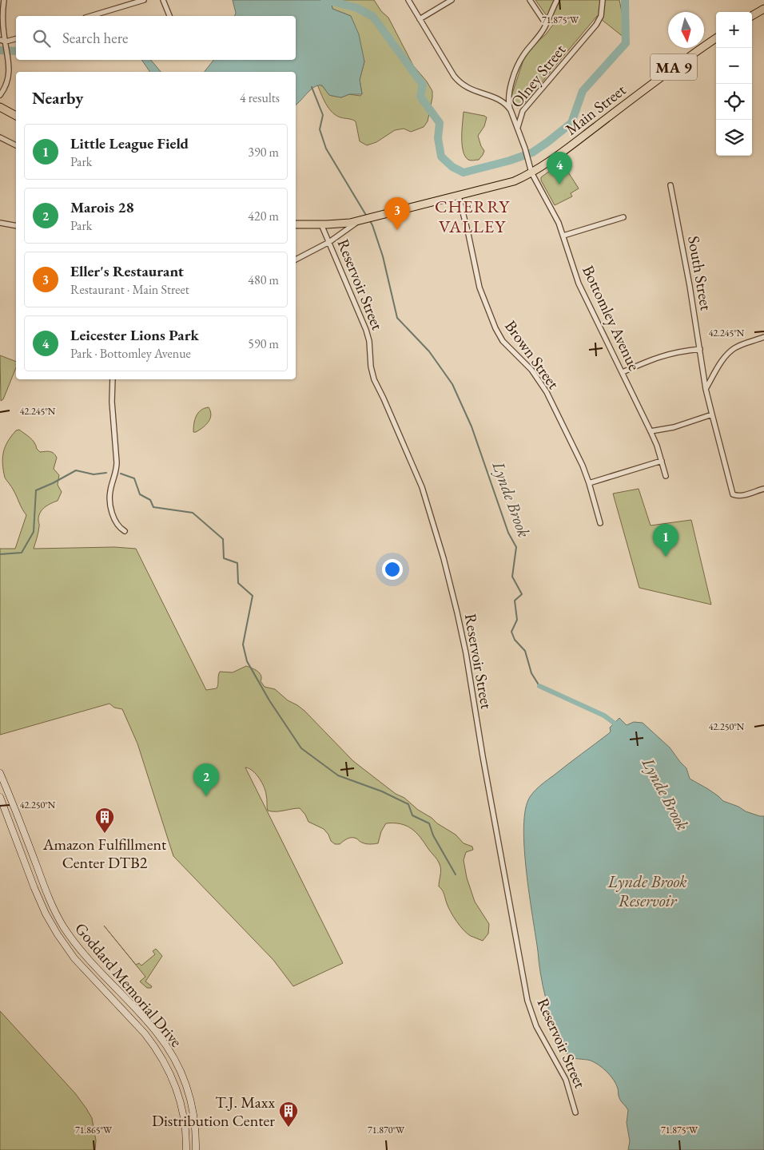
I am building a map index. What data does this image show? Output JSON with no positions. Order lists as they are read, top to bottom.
{
  "streets": {
    "highway": ["MA 9", "Main Street"],
    "main road": ["Goddard Memorial Drive"],
    "street": [
      "Olney Street",
      "South Street",
      "Reservoir Street",
      "Bottomley Avenue",
      "Brown Street"
    ]
  },
  "crossings": [
    ["Olney Street", "Bottomley Avenue"],
    ["Main Street", "Reservoir Street"],
    ["Main Street", "Bottomley Avenue"],
    ["Main Street", "Brown Street"]
  ],
  "districts": ["CHERRY VALLEY"],
  "water": ["Lynde Brook", "Lynde Brook Reservoir"],
  "places": {
    "building": ["Amazon Fulfillment Center DTB2", "T.J. Maxx Distribution Center"]
  },
  "north": "bottom",
  "page": {
    "map_buttons": ["+", "−"],
    "search": "Search here",
    "heading": ["Nearby", "4 results"],
    "list": [
      {
        "mark": "1",
        "name": "Little League Field",
        "note": "Park",
        "value": "390 m"
      },
      {
        "mark": "2",
        "name": "Marois 28",
        "note": "Park",
        "value": "420 m"
      },
      {
        "mark": "3",
        "name": "Eller's Restaurant",
        "note": "Restaurant · Main Street",
        "value": "480 m"
      },
      {
        "mark": "4",
        "name": "Leicester Lions Park",
        "note": "Park · Bottomley Avenue",
        "value": "590 m"
      }
    ],
    "pins": [
      "4",
      "3",
      "1",
      "2"
    ]
  },
  "coordinates": [
    "71.875°W",
    "42.245°N",
    "42.250°N",
    "71.865°W",
    "71.870°W"
  ]
}
